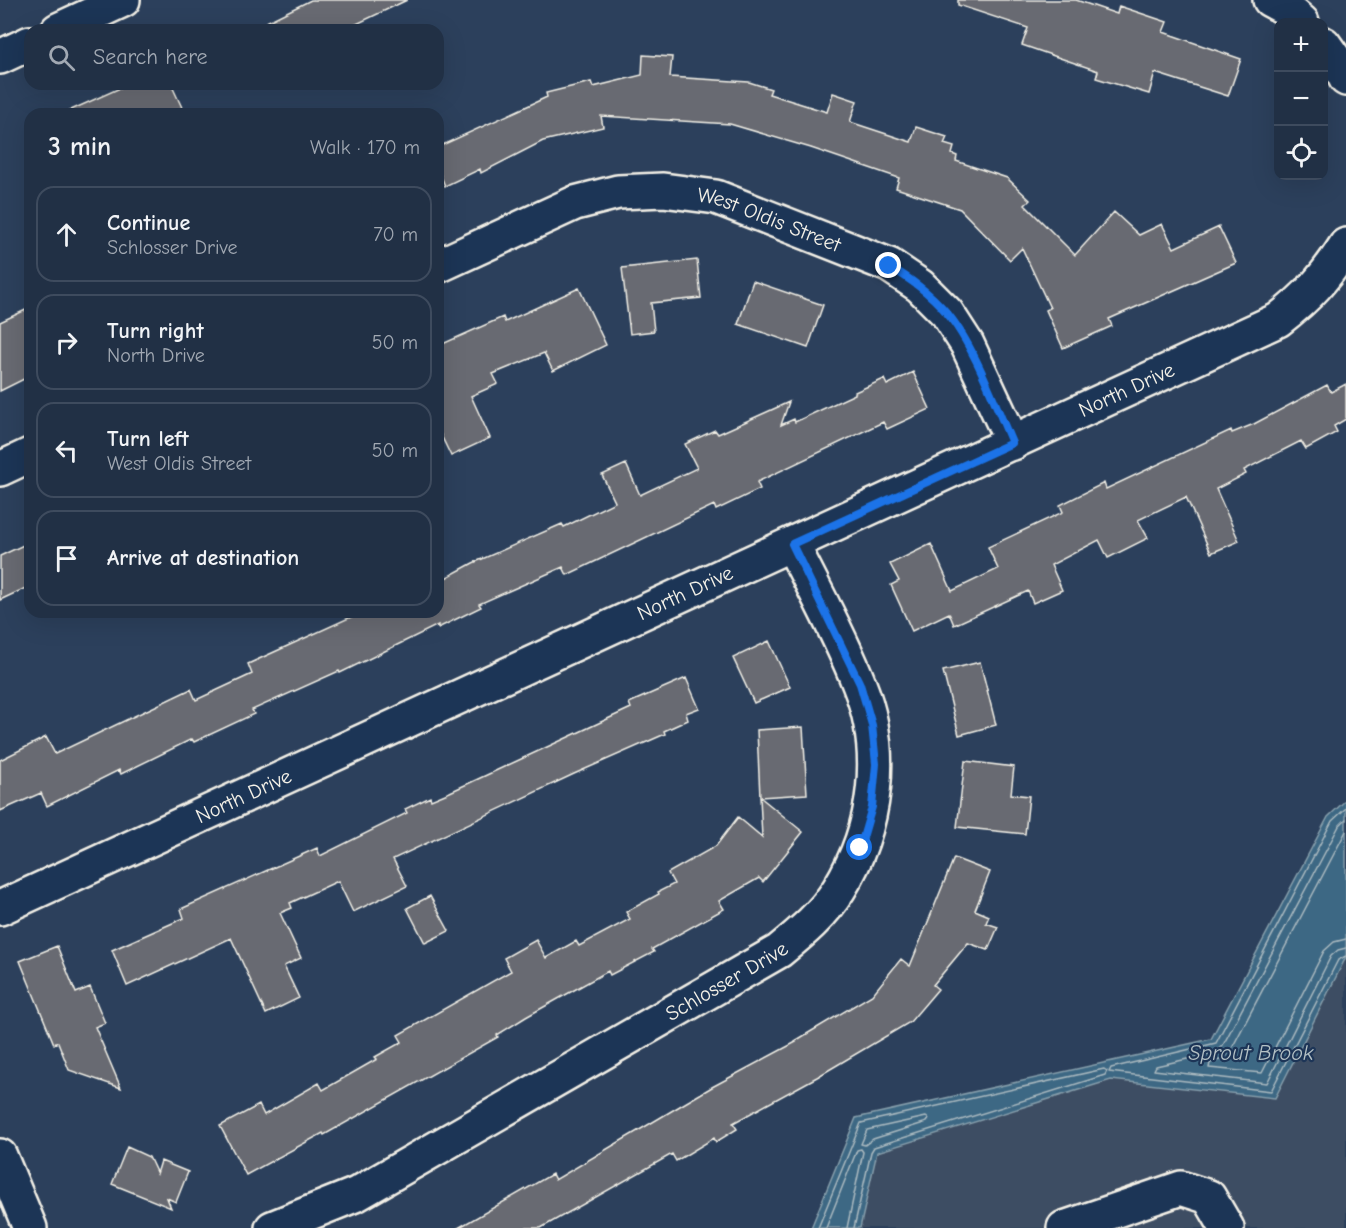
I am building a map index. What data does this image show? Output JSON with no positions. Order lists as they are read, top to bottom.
{
  "streets": {
    "street": ["West Oldis Street", "North Drive", "Schlosser Drive"]
  },
  "crossings": [
    ["West Oldis Street", "North Drive"],
    ["North Drive", "Schlosser Drive"]
  ],
  "water": ["Sprout Brook"],
  "page": {
    "map_buttons": ["+", "−"],
    "search": "Search here",
    "heading": ["3 min", "Walk · 170 m"],
    "list": [
      ["Continue", "Schlosser Drive", "70 m"],
      ["Turn right", "North Drive", "50 m"],
      ["Turn left", "West Oldis Street", "50 m"],
      "Arrive at destination"
    ]
  }
}
